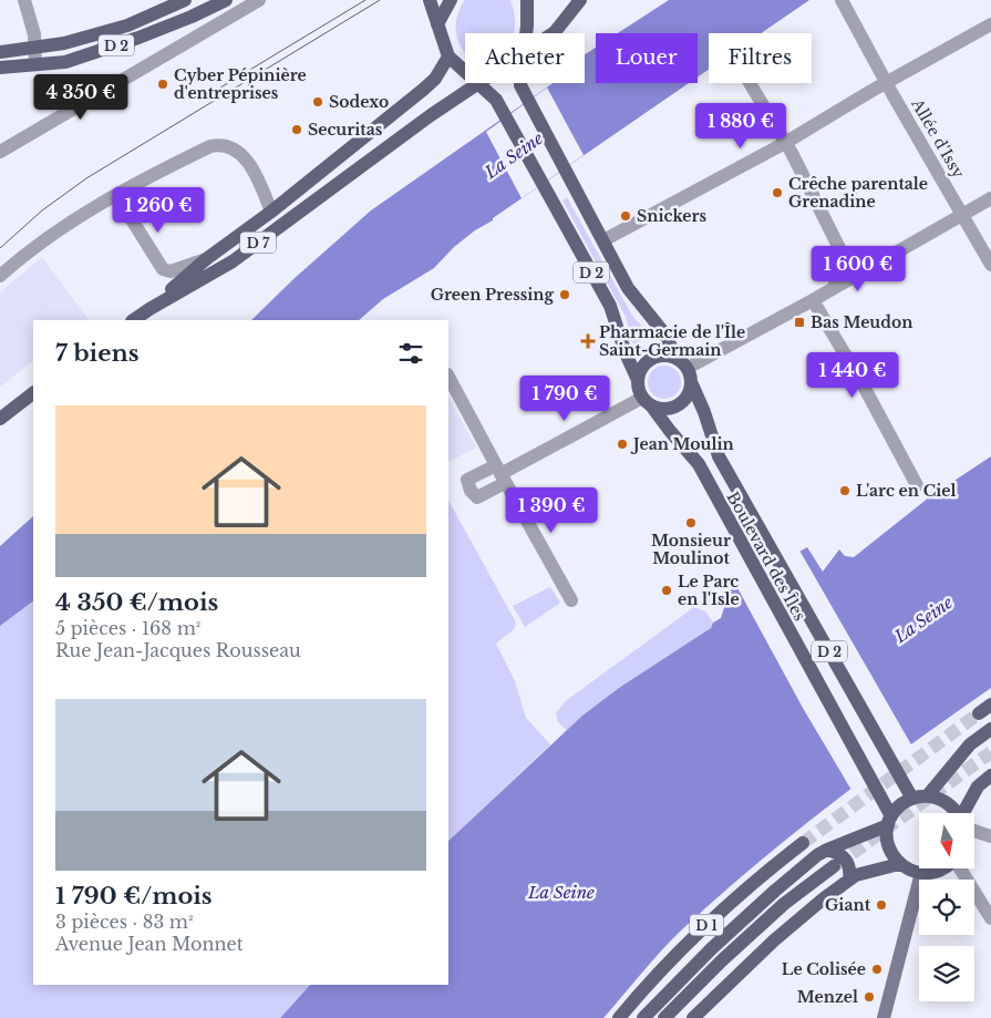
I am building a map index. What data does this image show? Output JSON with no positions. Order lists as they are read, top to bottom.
{
  "streets": {
    "main road": [
      "D 2",
      "D 7",
      "Boulevard des Îles",
      "D 1"
    ],
    "street": ["Allée d'Issy"]
  },
  "crossings": [
    ["D 2", "D 7"],
    ["D 2", "Boulevard des Îles"],
    ["Boulevard des Îles", "D 1"]
  ],
  "water": ["La Seine"],
  "places": {
    "other": [
      "Cyber Pépinière d'entreprises",
      "Sodexo",
      "Securitas",
      "Crêche parentale Grenadine",
      "Snickers",
      "Green Pressing",
      "Jean Moulin",
      "L'arc en Ciel",
      "Monsieur Moulinot",
      "Le Parc en l'Isle",
      "Giant",
      "Le Colisée",
      "Menzel"
    ],
    "transit": ["Bas Meudon"],
    "health": ["Pharmacie de l'Île Saint-Germain"]
  },
  "north": "bottom",
  "page": {
    "chip": ["Acheter", "Louer", "Filtres"],
    "price": [
      "4 350 €",
      "1 880 €",
      "1 260 €",
      "1 600 €",
      "1 440 €",
      "1 790 €",
      "1 390 €"
    ],
    "heading": "7 biens",
    "list": [
      {
        "name": "4 350 €/mois",
        "note": "5 pièces · 168 m² · Rue Jean-Jacques Rousseau"
      },
      {
        "name": "1 790 €/mois",
        "note": "3 pièces · 83 m² · Avenue Jean Monnet"
      }
    ]
  }
}
